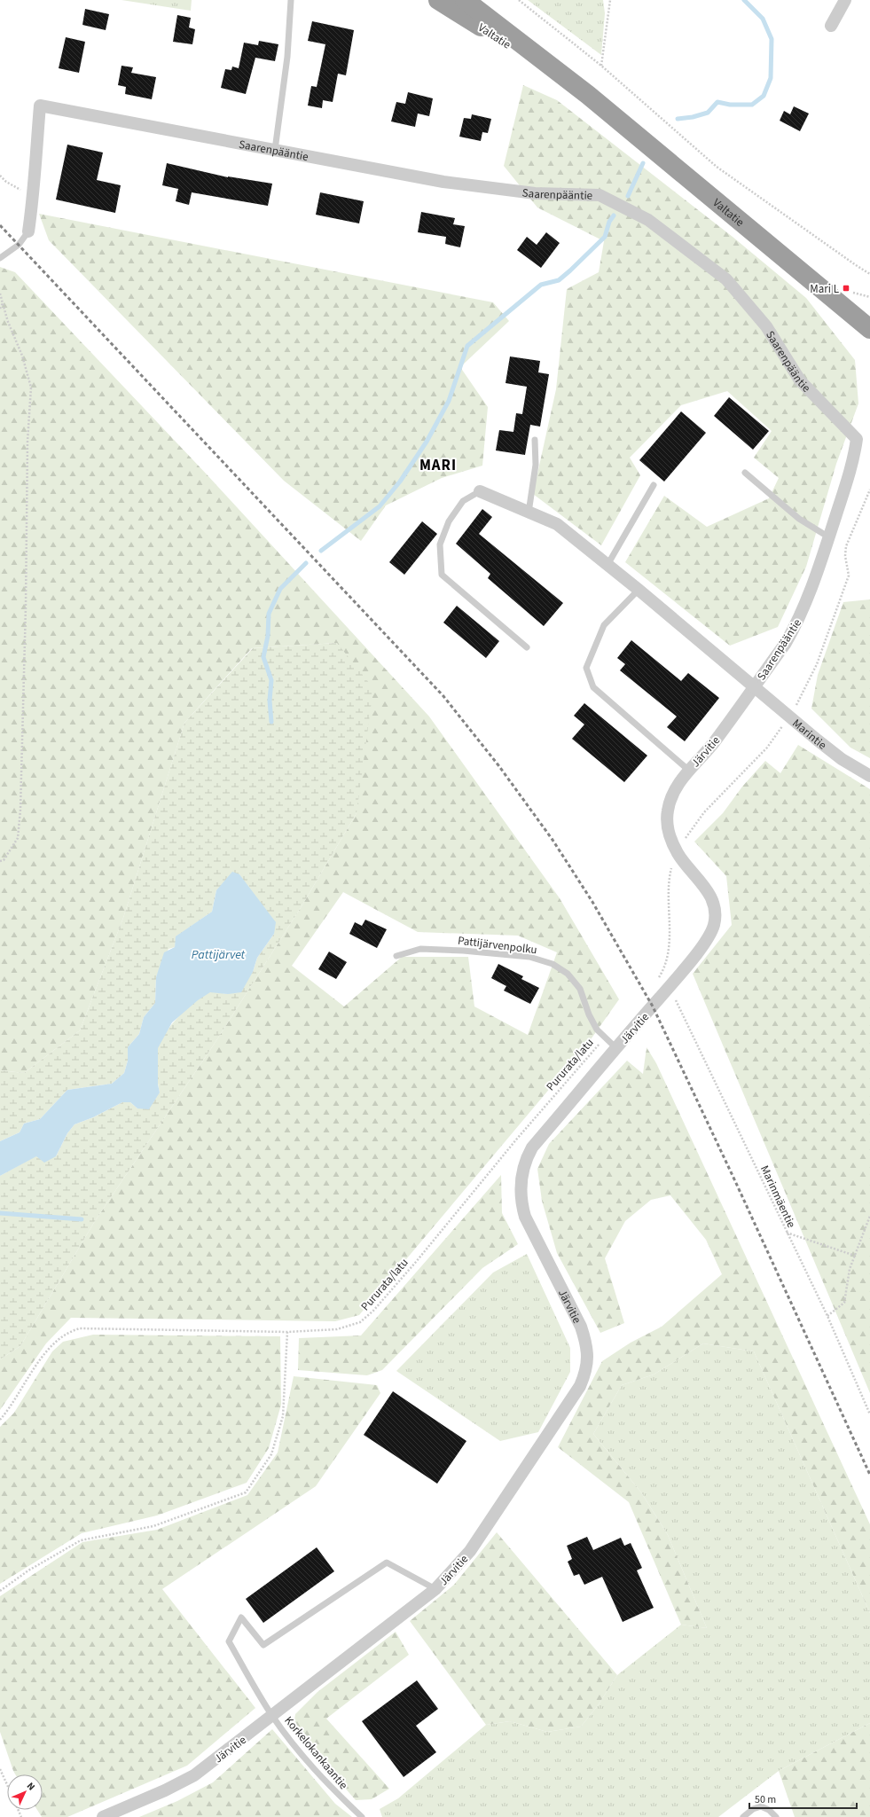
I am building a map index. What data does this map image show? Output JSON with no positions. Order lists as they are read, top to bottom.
{
  "streets": {
    "highway": ["Valtatie"],
    "street": ["Saarenpääntie", "Marintie", "Järvitie"],
    "lane": ["Pattijärvenpolku", "Korkelokankaantie"],
    "path": ["Pururata/latu", "Marinmäentie"]
  },
  "crossings": [
    ["Saarenpääntie", "Marintie"],
    ["Saarenpääntie", "Järvitie"],
    ["Marintie", "Järvitie"],
    ["Järvitie", "Pattijärvenpolku"],
    ["Järvitie", "Marinmäentie"],
    ["Järvitie", "Korkelokankaantie"],
    ["Pattijärvenpolku", "Pururata/latu"]
  ],
  "districts": ["MARI"],
  "water": ["Pattijärvet"],
  "places": {
    "transit": ["Mari L"]
  },
  "scale_bar": "50 m",
  "north": "top right"
}
